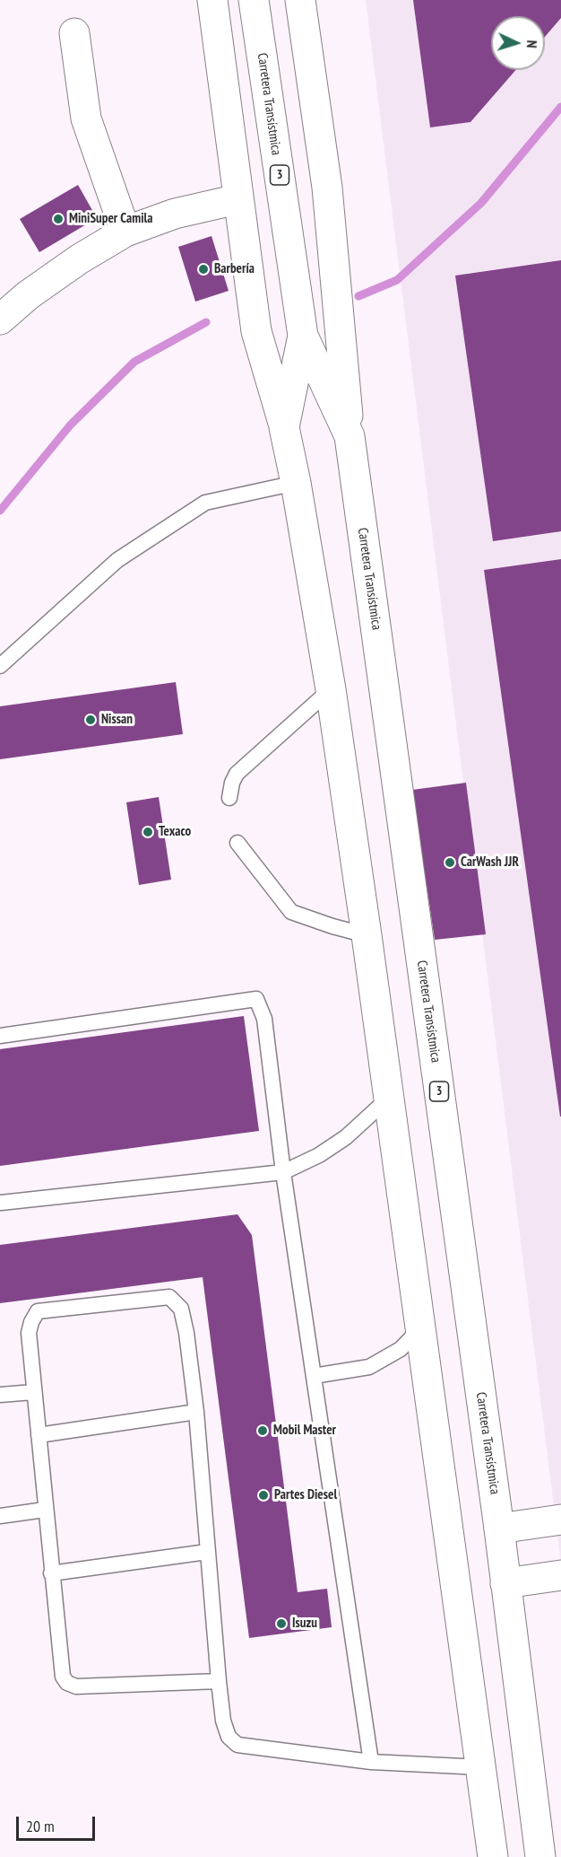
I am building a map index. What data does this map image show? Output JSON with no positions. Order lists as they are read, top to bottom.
{
  "streets": {
    "main road": ["Carretera Transístmica", "3"]
  },
  "places": [
    "MiniSuper Camila",
    "Barbería",
    "Nissan",
    "Texaco",
    "CarWash JJR",
    "Mobil Master",
    "Partes Diesel",
    "Isuzu"
  ],
  "scale_bar": "20 m",
  "north": "right"
}
